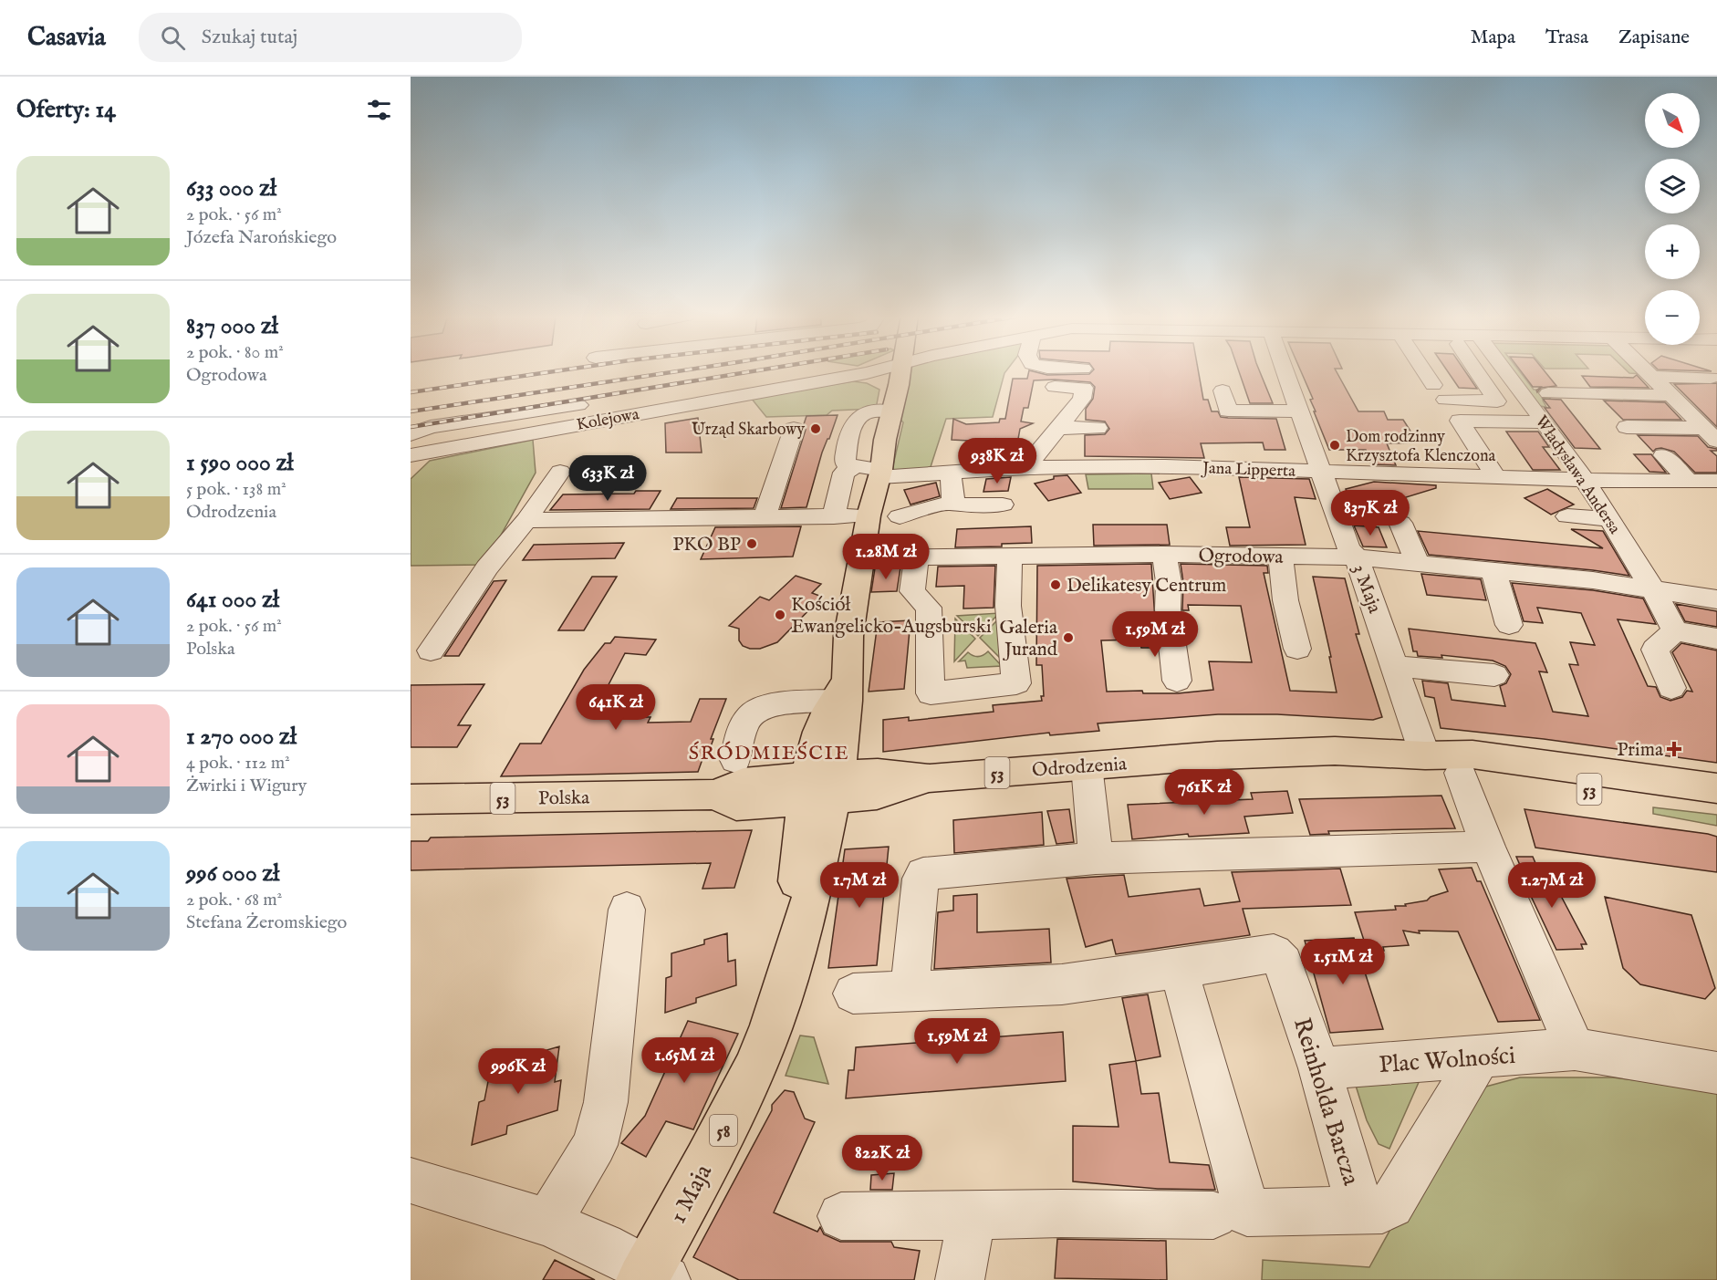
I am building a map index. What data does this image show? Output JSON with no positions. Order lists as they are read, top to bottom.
{
  "streets": {
    "main road": [
      "Odrodzenia",
      "53",
      "Polska",
      "58",
      "1 Maja"
    ],
    "street": [
      "Kolejowa",
      "Jana Lipperta",
      "Władysława Andersa",
      "Ogrodowa",
      "3 Maja",
      "Plac Wolności",
      "Reinholda Barcza"
    ]
  },
  "crossings": [
    ["Jana Lipperta", "Władysława Andersa"],
    ["Jana Lipperta", "3 Maja"],
    ["Władysława Andersa", "Ogrodowa"],
    ["Ogrodowa", "3 Maja"],
    ["3 Maja", "Odrodzenia"],
    ["Odrodzenia", "Polska"],
    ["Odrodzenia", "1 Maja"],
    ["Polska", "1 Maja"],
    ["Plac Wolności", "Reinholda Barcza"]
  ],
  "districts": ["ŚRÓDMIEŚCIE"],
  "places": {
    "other": [
      "Urząd Skarbowy",
      "Dom rodzinny Krzysztofa Klenczona",
      "PKO BP",
      "Delikatesy Centrum",
      "Kościół Ewangelicko-Augsburski",
      "Galeria Jurand"
    ],
    "health": ["Prima"]
  },
  "north": "bottom right",
  "page": {
    "header": "Casavia",
    "search": "Szukaj tutaj",
    "nav": ["Mapa", "Trasa", "Zapisane"],
    "heading": "Oferty: 14",
    "map_buttons": ["+", "−"],
    "list": [
      {
        "name": "633 000 zł",
        "note": "2 pok. · 56 m² · Józefa Narońskiego"
      },
      {
        "name": "837 000 zł",
        "note": "2 pok. · 80 m² · Ogrodowa"
      },
      {
        "name": "1 590 000 zł",
        "note": "5 pok. · 138 m² · Odrodzenia"
      },
      {
        "name": "641 000 zł",
        "note": "2 pok. · 56 m² · Polska"
      },
      {
        "name": "1 270 000 zł",
        "note": "4 pok. · 112 m² · Żwirki i Wigury"
      },
      {
        "name": "996 000 zł",
        "note": "2 pok. · 68 m² · Stefana Żeromskiego"
      }
    ],
    "price": [
      "938K zł",
      "633K zł",
      "837K zł",
      "1.28M zł",
      "1.59M zł",
      "641K zł",
      "761K zł",
      "1.7M zł",
      "1.27M zł",
      "1.51M zł",
      "1.59M zł",
      "1.65M zł",
      "996K zł",
      "822K zł"
    ]
  }
}
